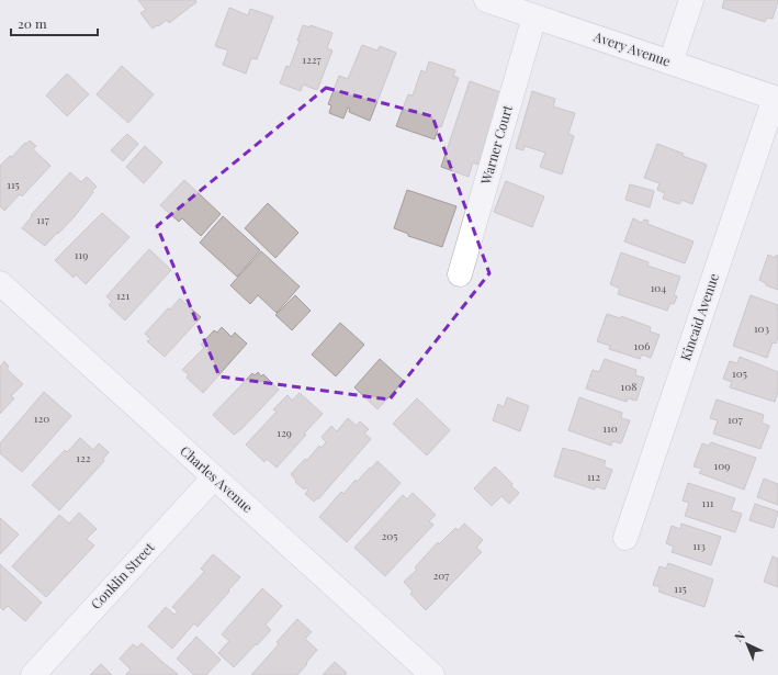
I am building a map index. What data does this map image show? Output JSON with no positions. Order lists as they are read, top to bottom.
{
  "streets": {
    "street": [
      "Avery Avenue",
      "Warner Court",
      "Kincaid Avenue",
      "Charles Avenue",
      "Conklin Street"
    ]
  },
  "crossings": [
    ["Avery Avenue", "Warner Court"],
    ["Avery Avenue", "Kincaid Avenue"],
    ["Charles Avenue", "Conklin Street"]
  ],
  "house_numbers": [
    "1227",
    "115",
    "117",
    "119",
    "104",
    "121",
    "103",
    "106",
    "105",
    "108",
    "120",
    "107",
    "110",
    "129",
    "122",
    "109",
    "112",
    "111",
    "205",
    "113",
    "207",
    "115"
  ],
  "scale_bar": "20 m",
  "north": "top left"
}
